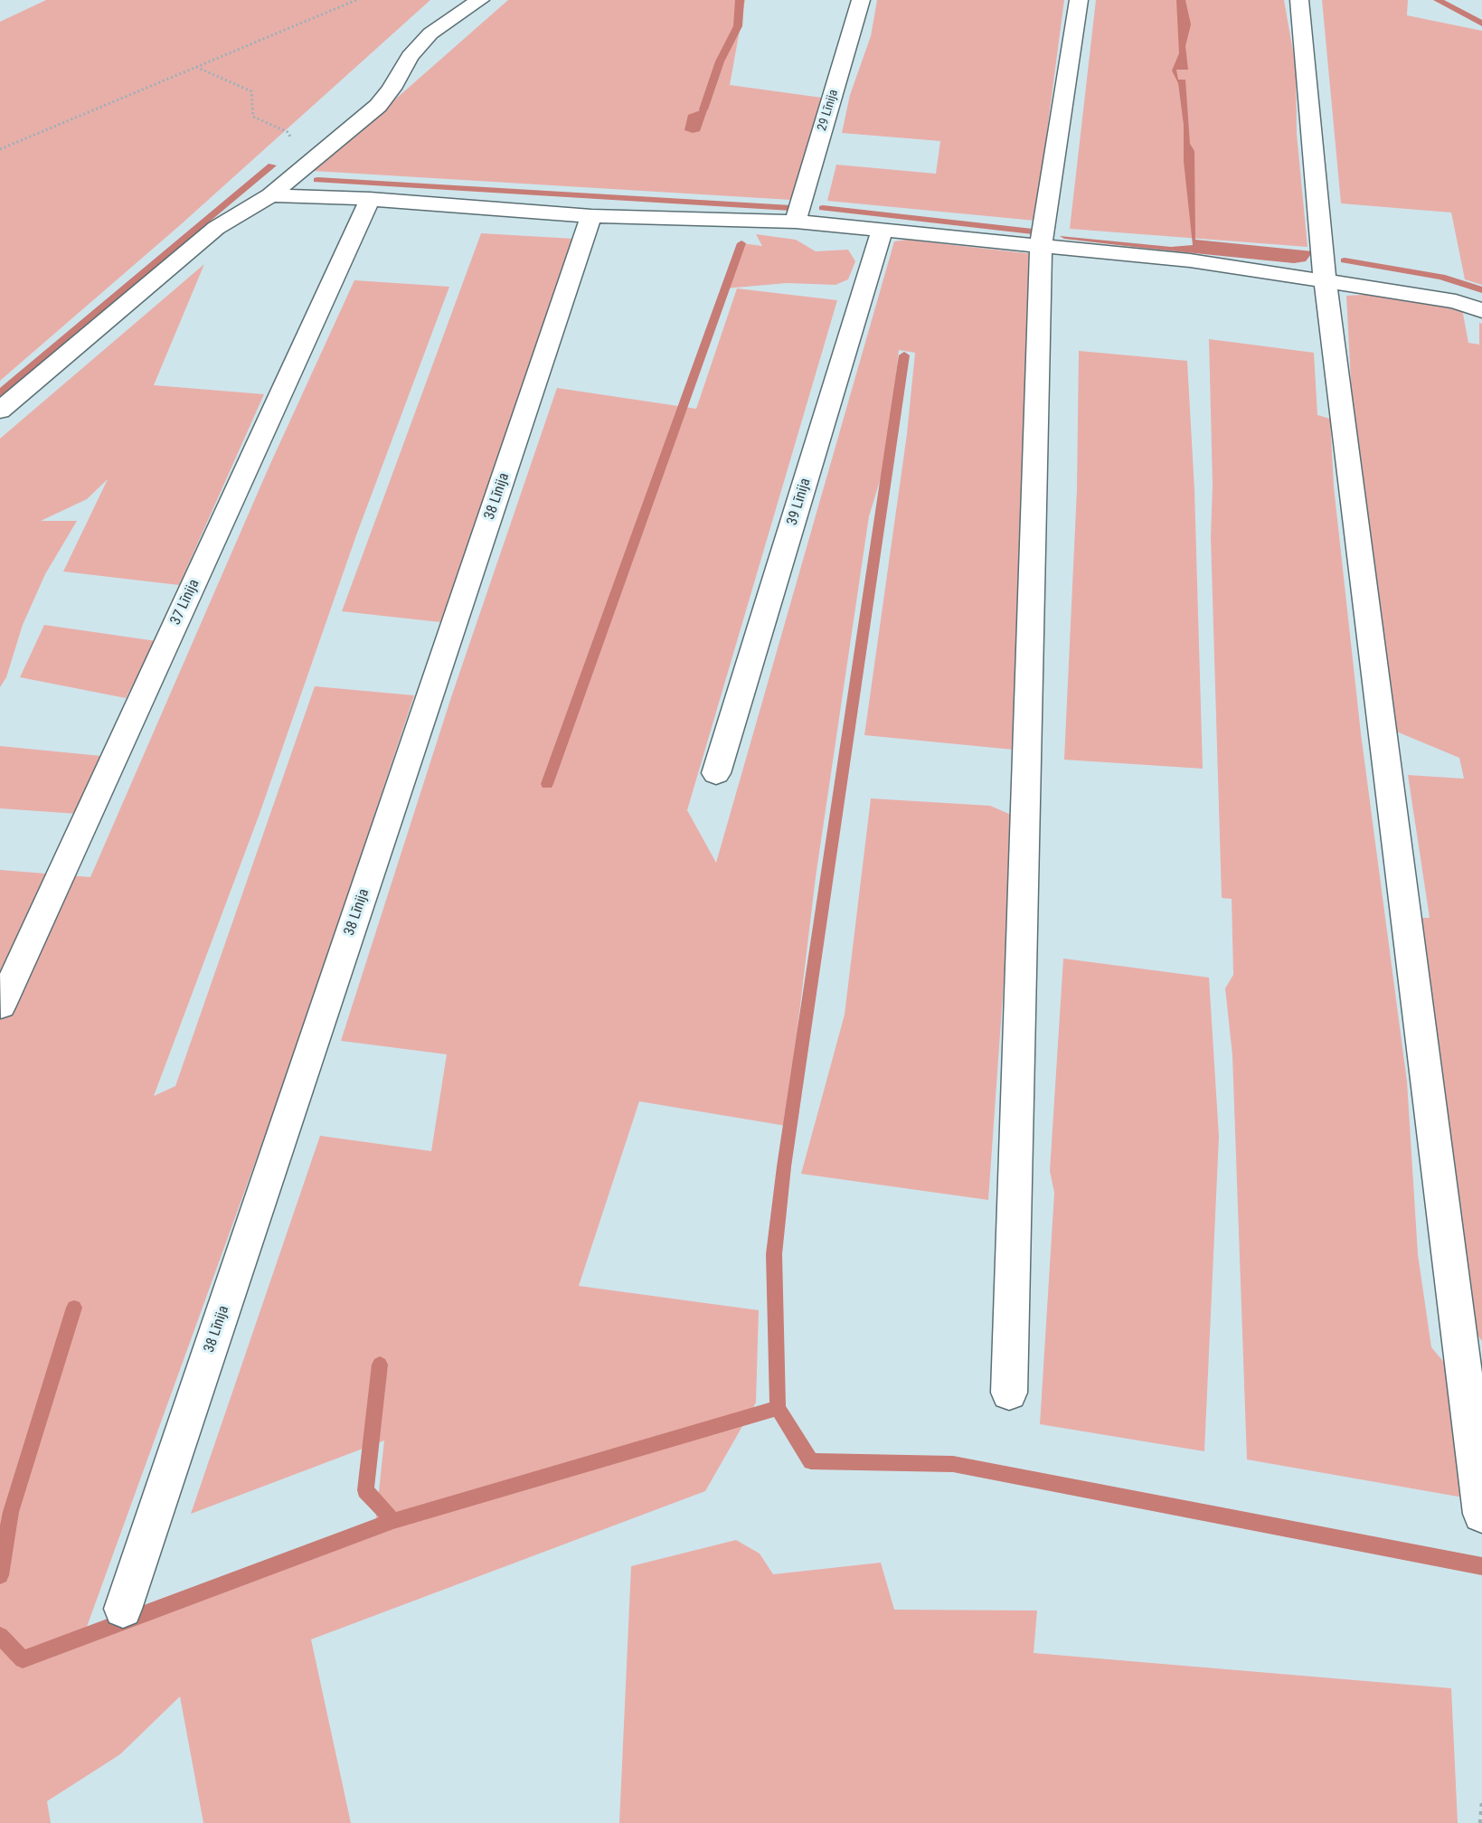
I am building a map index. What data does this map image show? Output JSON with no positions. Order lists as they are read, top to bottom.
{
  "streets": {
    "street": [
      "29 Līnija",
      "38 Līnija",
      "39 Līnija",
      "37 Līnija"
    ]
  }
}
